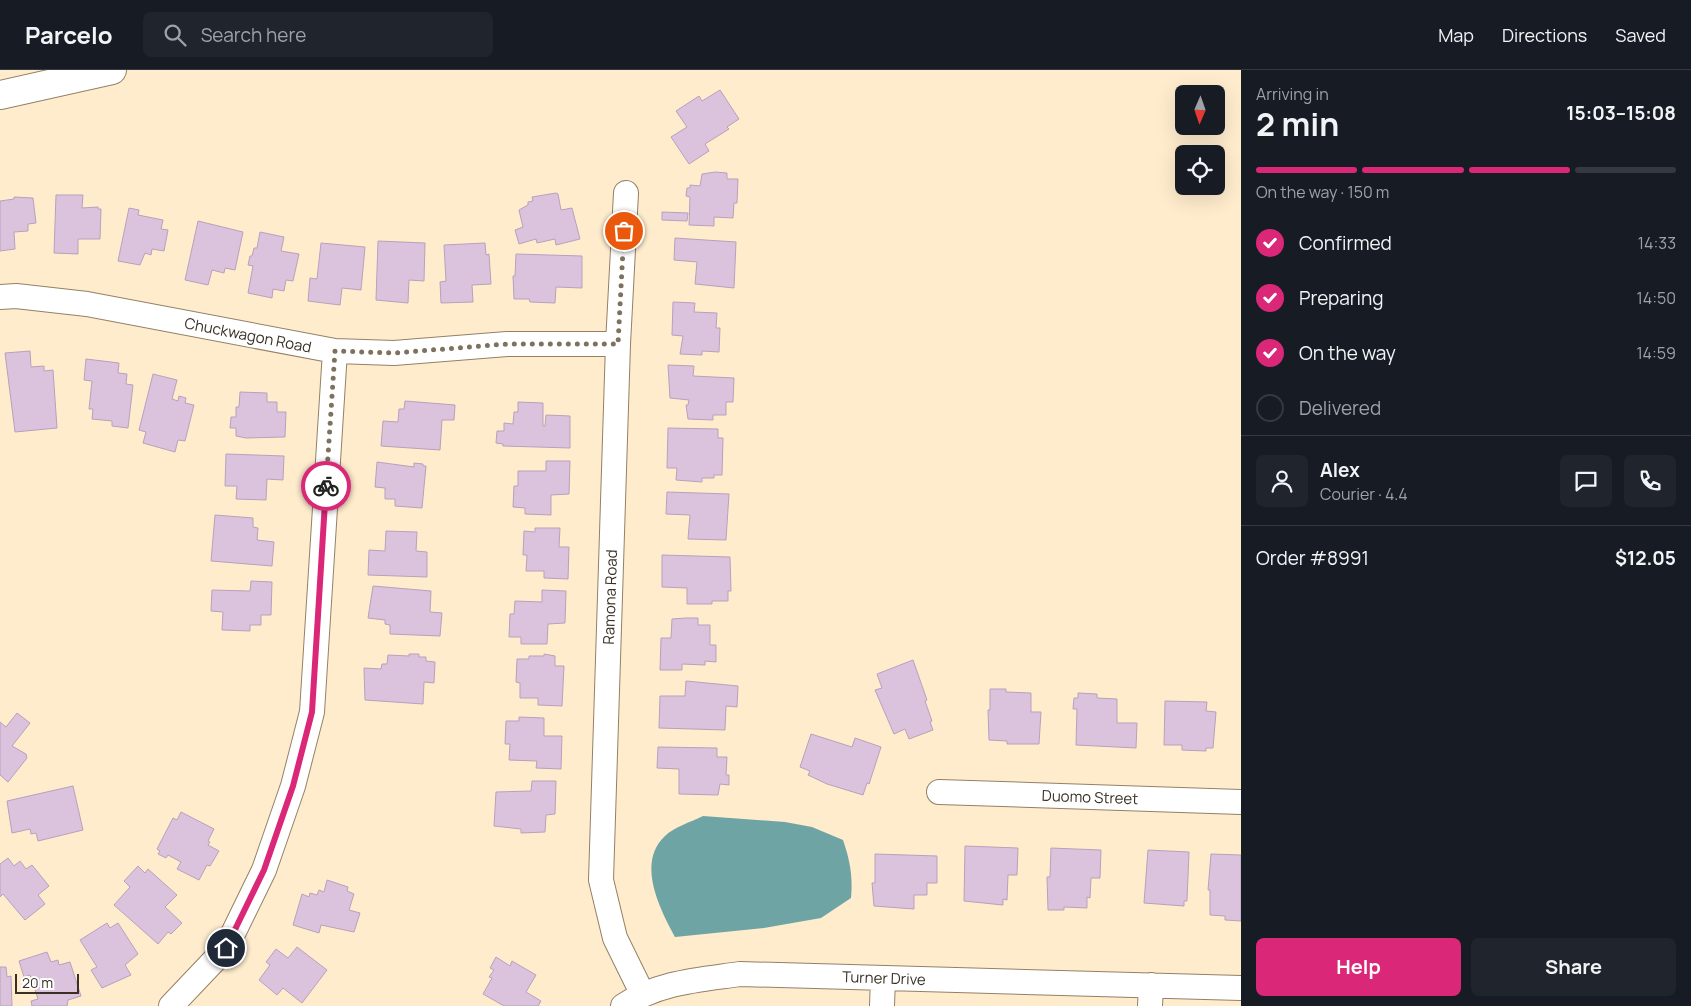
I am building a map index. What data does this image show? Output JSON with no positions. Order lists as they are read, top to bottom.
{
  "streets": {
    "street": [
      "Chuckwagon Road",
      "Ramona Road",
      "Duomo Street",
      "Turner Drive"
    ]
  },
  "crossings": [
    ["Chuckwagon Road", "Ramona Road"],
    ["Ramona Road", "Turner Drive"]
  ],
  "scale_bar": "20 m",
  "north": "bottom",
  "page": {
    "header": "Parcelo",
    "search": "Search here",
    "nav": ["Map", "Directions", "Saved"],
    "heading": ["2 min", "Arriving in", "15:03–15:08"],
    "panel": [
      "Alex",
      "Courier · 4.4",
      "Order #8991",
      "$12.05"
    ],
    "bar": "On the way · 150 m",
    "list": [
      ["Confirmed", "14:33"],
      ["Preparing", "14:50"],
      ["On the way", "14:59"],
      "Delivered"
    ],
    "buttons": ["Help", "Share"],
    "scale": "20 m"
  }
}
